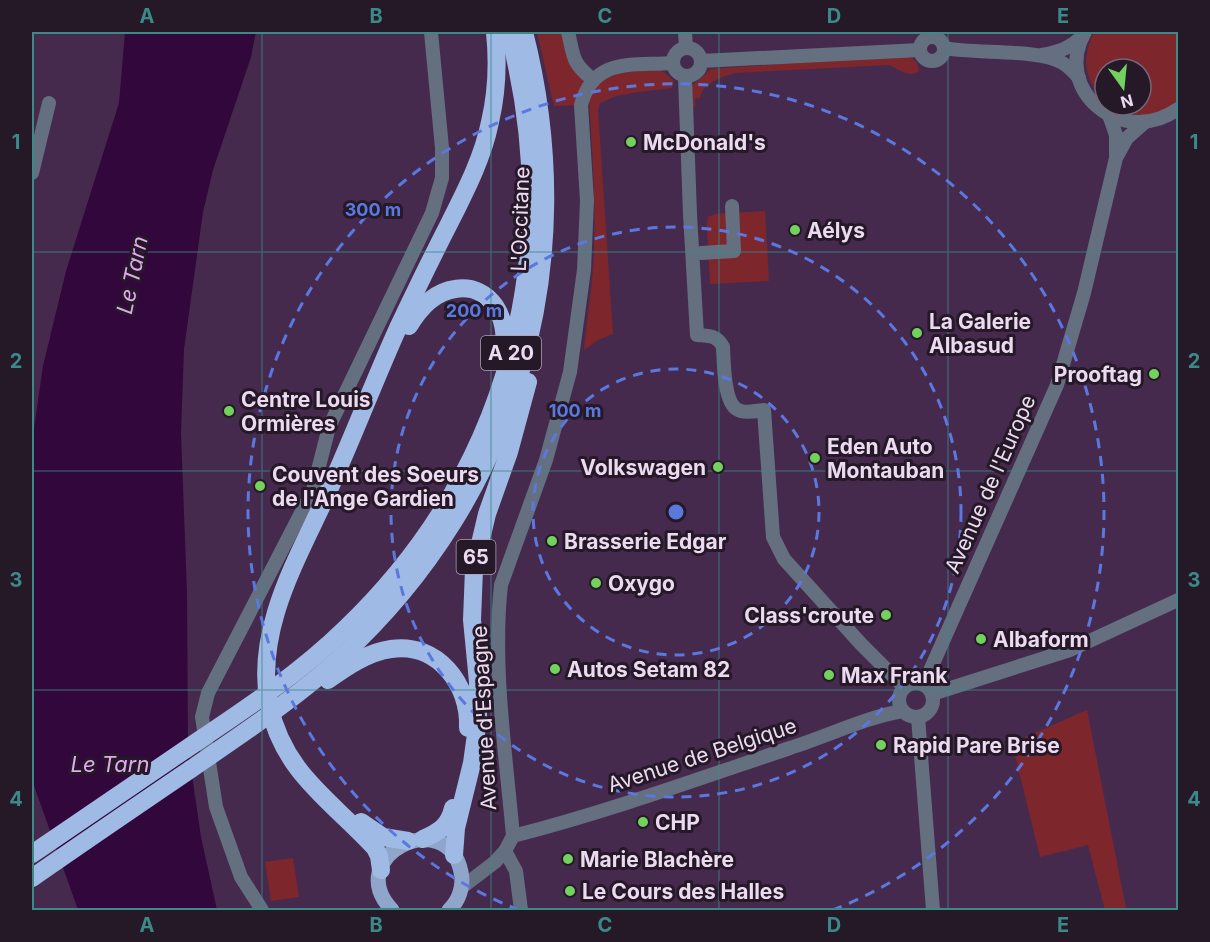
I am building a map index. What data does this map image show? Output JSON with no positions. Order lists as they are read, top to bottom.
{
  "streets": {
    "highway": ["L'Occitane", "A 20", "65"],
    "street": ["Avenue de l'Europe", "Avenue d'Espagne", "Avenue de Belgique"]
  },
  "crossings": [
    ["L'Occitane", "65"],
    ["Avenue de l'Europe", "Avenue de Belgique"],
    ["Avenue d'Espagne", "Avenue de Belgique"]
  ],
  "water": ["Le Tarn"],
  "places": [
    "McDonald's",
    "Aélys",
    "La Galerie Albasud",
    "Prooftag",
    "Centre Louis Ormières",
    "Eden Auto Montauban",
    "Volkswagen",
    "Couvent des Soeurs de l'Ange Gardien",
    "Brasserie Edgar",
    "Oxygo",
    "Class'croute",
    "Albaform",
    "Autos Setam 82",
    "Max Frank",
    "Rapid Pare Brise",
    "CHP",
    "Marie Blachère",
    "Le Cours des Halles"
  ],
  "north": "bottom",
  "grid": {
    "columns": [
      "A",
      "B",
      "C",
      "D",
      "E"
    ],
    "rows": [
      "1",
      "2",
      "3",
      "4"
    ]
  },
  "rings": ["300 m", "200 m", "100 m"]
}
